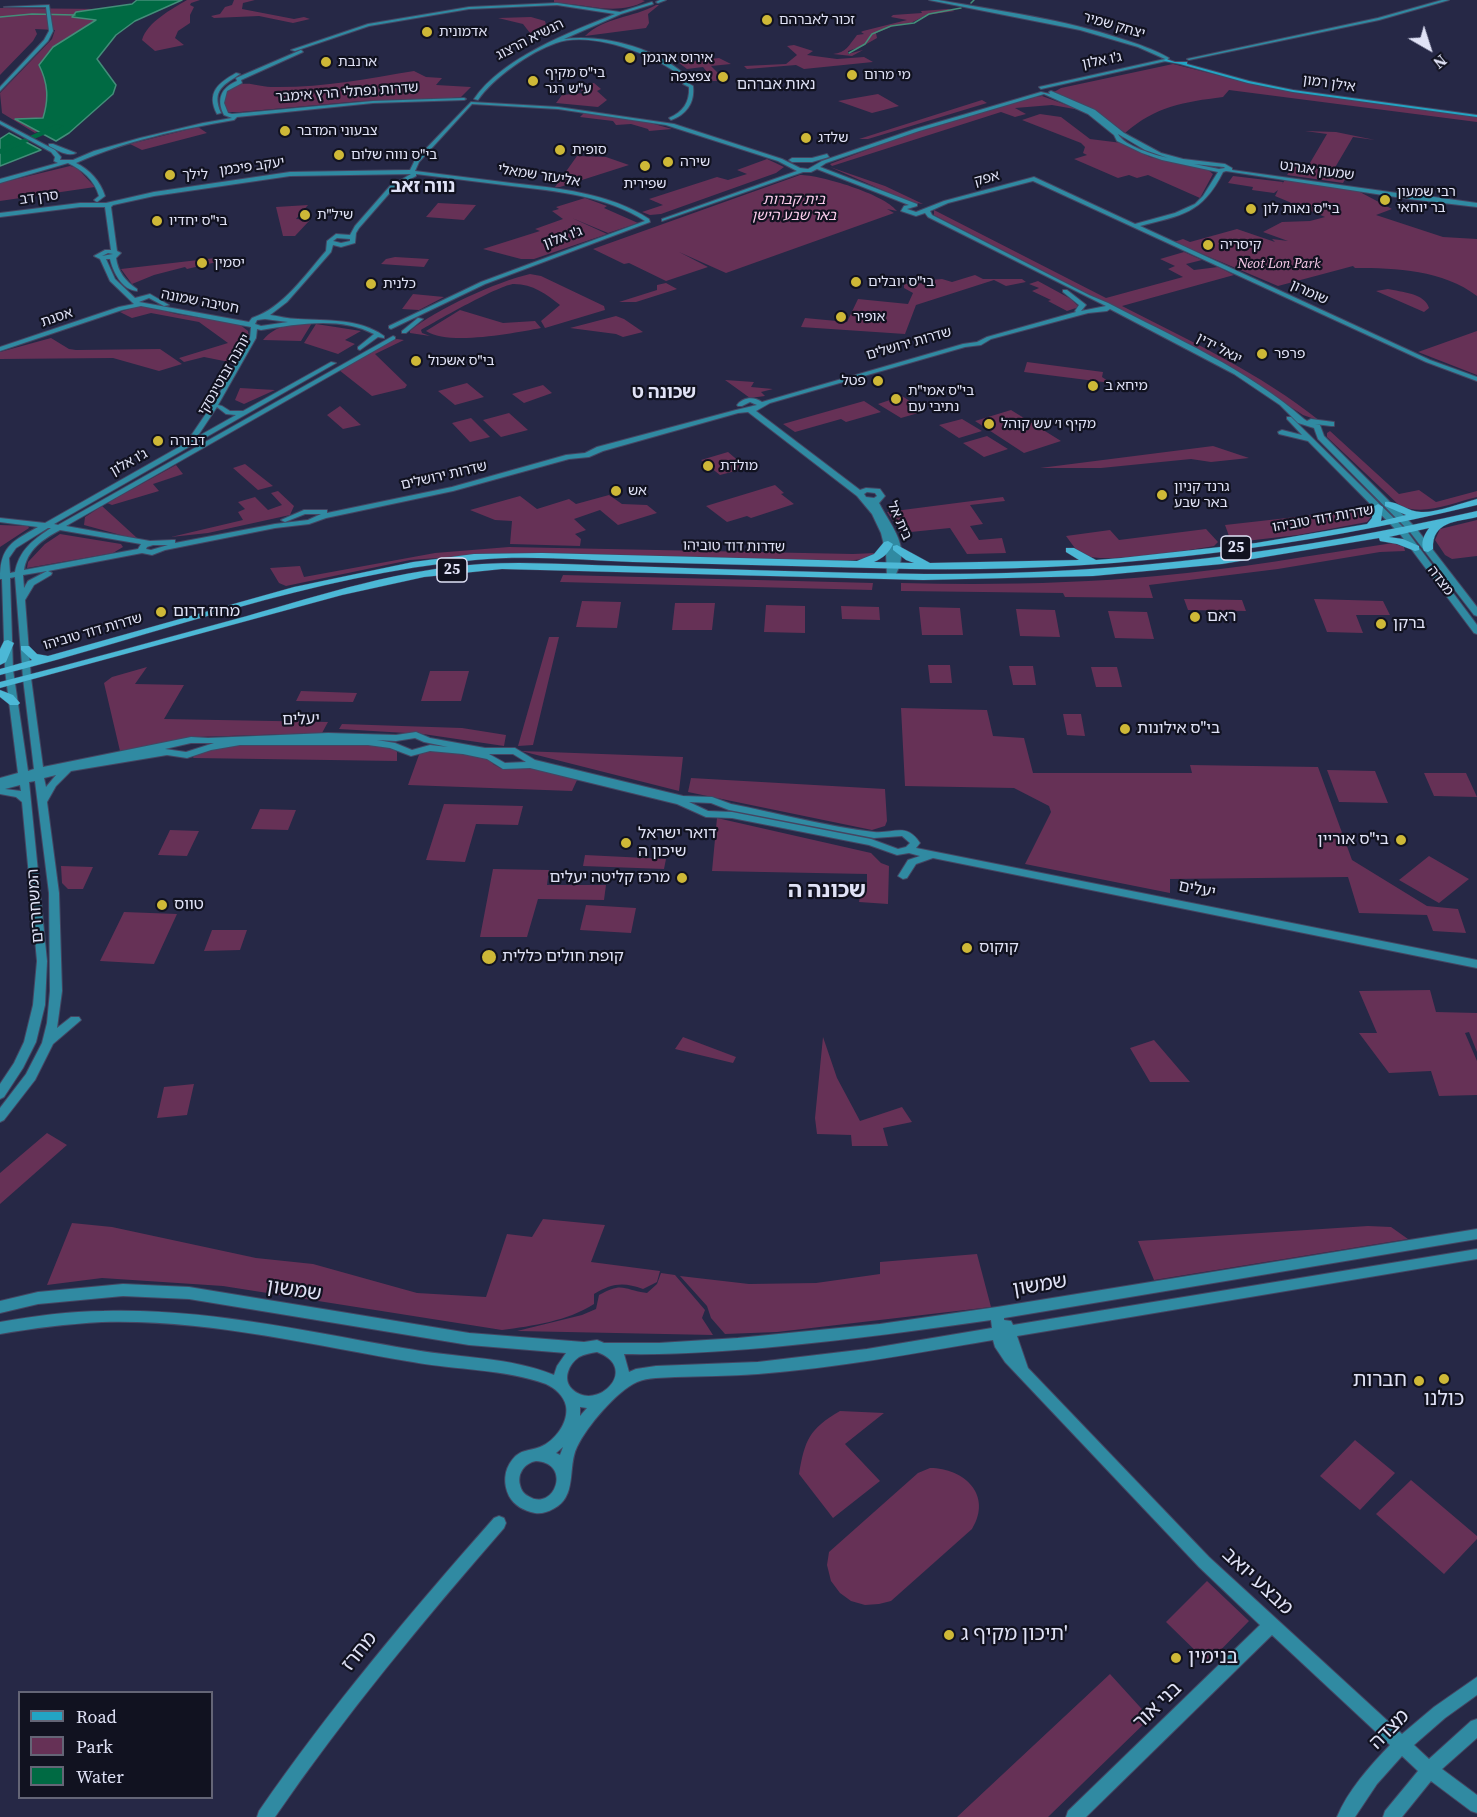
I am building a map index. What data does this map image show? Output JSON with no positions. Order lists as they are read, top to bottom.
{
  "streets": {
    "highway": ["שדרות דוד טוביהו", "25"],
    "main road": ["אילן רמון"],
    "street": [
      "יצחק שמיר",
      "הנשיא הרצוג",
      "ג'ו אלון",
      "שדרות נפתלי הרץ אימבר",
      "יעקב פיכמן",
      "שמעון אגרנט",
      "אליעזר שמאלי",
      "אפק",
      "סרן דב",
      "שומרון",
      "חטיבה שמונה",
      "אסנת",
      "שדרות ירושלים",
      "יגאל ידין",
      "יוהנה זבוטינסקי",
      "בית אל",
      "מצדה",
      "יעלים",
      "המשחררים",
      "שמשון",
      "מבצע יואב",
      "מחרז",
      "בני אור"
    ]
  },
  "crossings": [
    ["יצחק שמיר", "ג'ו אלון"],
    ["יצחק שמיר", "אילן רמון"],
    ["הנשיא הרצוג", "שדרות נפתלי הרץ אימבר"],
    ["ג'ו אלון", "אילן רמון"],
    ["ג'ו אלון", "אליעזר שמאלי"],
    ["ג'ו אלון", "יוהנה זבוטינסקי"],
    ["יעקב פיכמן", "סרן דב"],
    ["יעקב פיכמן", "חטיבה שמונה"],
    ["אפק", "שומרון"],
    ["אפק", "יגאל ידין"],
    ["סרן דב", "חטיבה שמונה"],
    ["חטיבה שמונה", "אסנת"],
    ["חטיבה שמונה", "יוהנה זבוטינסקי"],
    ["שדרות ירושלים", "בית אל"],
    ["שדרות דוד טוביהו", "בית אל"],
    ["שדרות דוד טוביהו", "מצדה"],
    ["שדרות דוד טוביהו", "המשחררים"],
    ["מצדה", "מבצע יואב"],
    ["מבצע יואב", "בני אור"]
  ],
  "districts": [
    "נאות אברהם",
    "נווה זאב",
    "שכונה ט",
    "שכונה ה"
  ],
  "parks": ["בית קברות באר שבע הישן", "Neot Lon Park"],
  "places": [
    "זכור לאברהם",
    "אדמונית",
    "אירוס ארגמן",
    "ארנבת",
    "מי מרום",
    "צפצפה",
    "בי\"ס מקיף ע\"ש רגר",
    "צבעוני המדבר",
    "שלדג",
    "סופית",
    "בי\"ס נווה שלום",
    "שירה",
    "שפירית",
    "לילך",
    "רבי שמעון בר יוחאי",
    "בי\"ס נאות לון",
    "שיל\"ת",
    "בי\"ס יחדיו",
    "קיסריה",
    "יסמין",
    "בי\"ס יובלים",
    "כלנית",
    "אופיר",
    "פרפר",
    "בי\"ס אשכול",
    "פטל",
    "מיחא ב",
    "בי\"ס אמי\"ת נתיבי עם",
    "מקיף ו׳ עש קוהל",
    "דבורה",
    "מולדת",
    "אש",
    "גרנד קניון באר שבע",
    "מחוז דרום",
    "ראם",
    "ברקן",
    "בי\"ס אילונות",
    "בי\"ס אוריין",
    "דואר ישראל שיכון ה",
    "מרכז קליטה יעלים",
    "טווס",
    "קוקוס",
    "קופת חולים כללית",
    "כולנו",
    "חברות",
    "תיכון מקיף ג'",
    "בנימין"
  ],
  "legend": ["Road", "Park", "Water"],
  "north": "bottom right"
}
